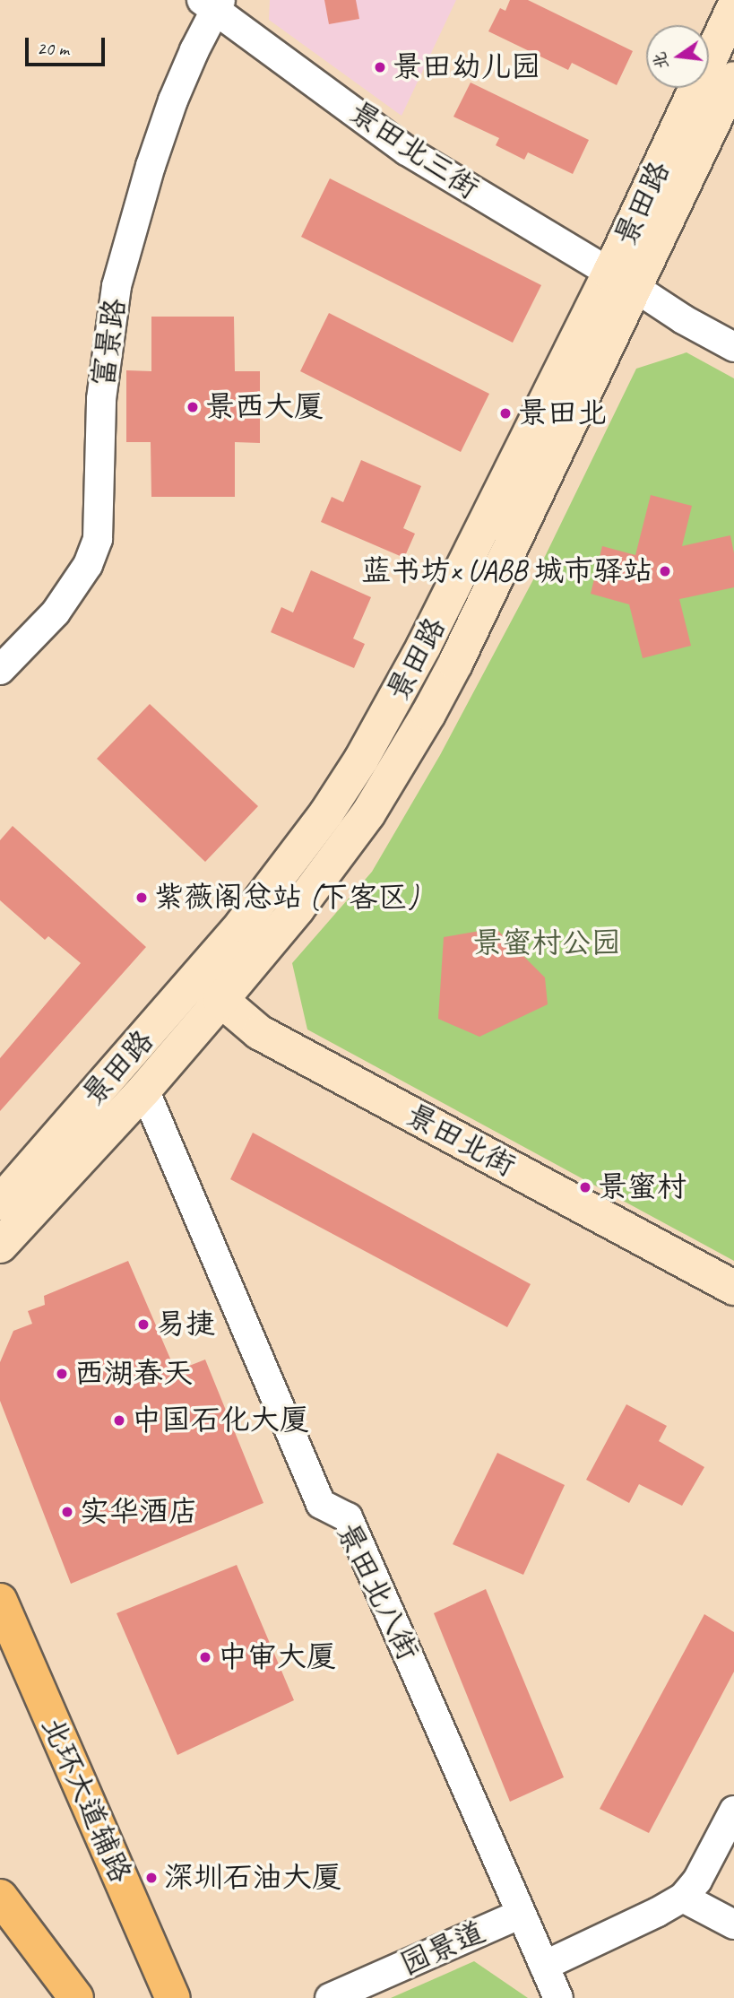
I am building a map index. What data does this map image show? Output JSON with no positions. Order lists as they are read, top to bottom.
{
  "streets": {
    "main road": ["景田路", "景田北街", "北环大道辅路"],
    "street": [
      "景田北三街",
      "富景路",
      "景田北八街",
      "园景道"
    ]
  },
  "crossings": [
    ["景田北三街", "景田路"],
    ["景田北三街", "富景路"],
    ["景田路", "景田北街"],
    ["景田路", "景田北八街"],
    ["景田北八街", "园景道"]
  ],
  "parks": ["景蜜村公园"],
  "places": [
    "景田幼儿园",
    "景西大厦",
    "景田北",
    "蓝书坊x UABB 城市驿站",
    "紫薇阁总站 (下客区)",
    "景蜜村",
    "易捷",
    "西湖春天",
    "中国石化大厦",
    "实华酒店",
    "中审大厦",
    "深圳石油大厦"
  ],
  "scale_bar": "20 m",
  "north": "left"
}
